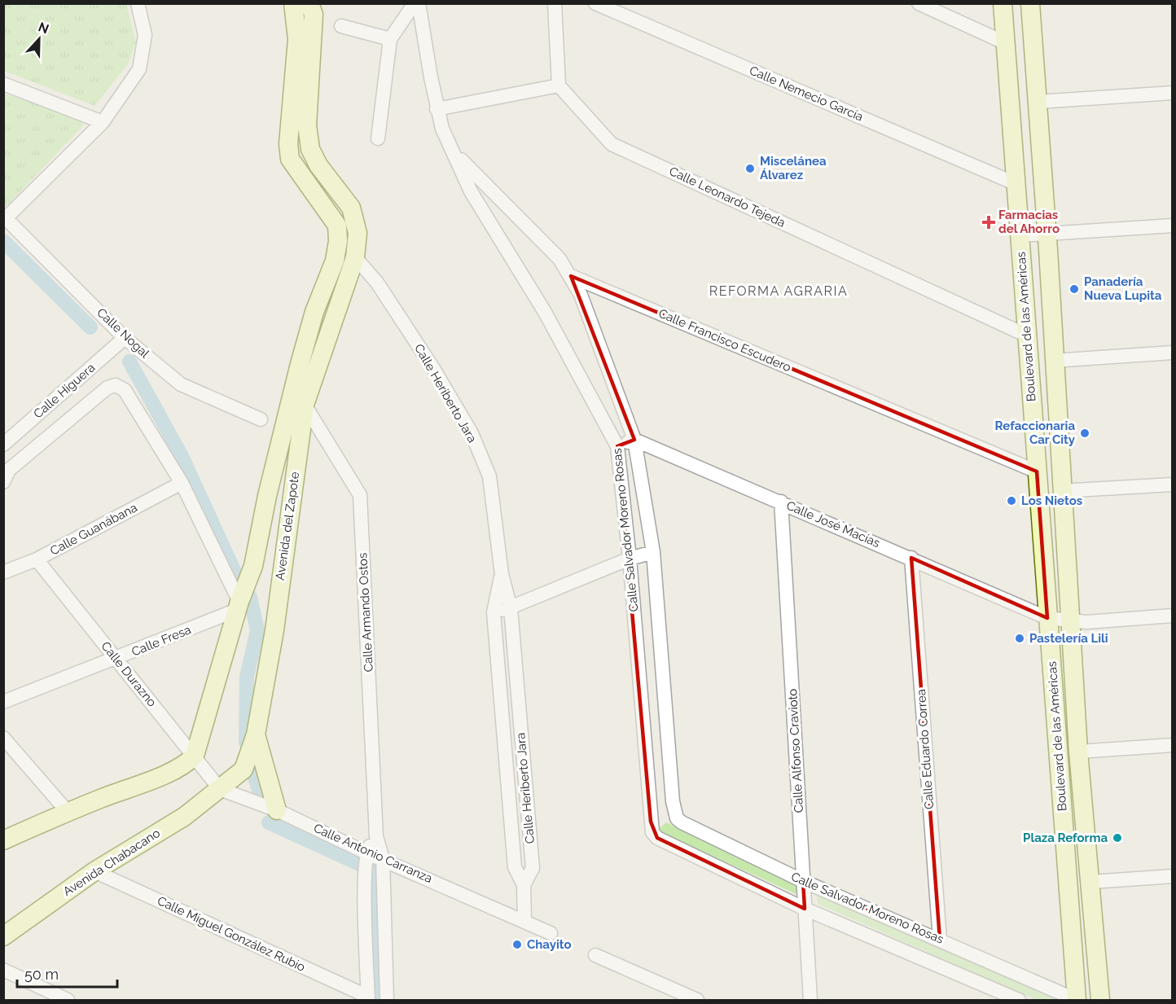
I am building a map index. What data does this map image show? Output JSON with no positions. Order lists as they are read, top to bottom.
{
  "streets": {
    "main road": ["Boulevard de las Américas", "Avenida del Zapote", "Avenida Chabacano"],
    "street": [
      "Calle Nemecio García",
      "Calle Leonardo Tejeda",
      "Calle Nogal",
      "Calle Francisco Escudero",
      "Calle Higuera",
      "Calle Heriberto Jara",
      "Calle José Macías",
      "Calle Guanábana",
      "Calle Salvador Moreno Rosas",
      "Calle Armando Ostos",
      "Calle Fresa",
      "Calle Durazno",
      "Calle Eduardo Correa",
      "Calle Alfonso Cravioto",
      "Calle Antonio Carranza",
      "Calle Miguel González Rubio"
    ]
  },
  "crossings": [
    ["Calle Nemecio García", "Boulevard de las Américas"],
    ["Calle Leonardo Tejeda", "Boulevard de las Américas"],
    ["Boulevard de las Américas", "Calle Francisco Escudero"],
    ["Boulevard de las Américas", "Calle José Macías"],
    ["Boulevard de las Américas", "Calle Salvador Moreno Rosas"],
    ["Calle Nogal", "Calle Higuera"],
    ["Calle Francisco Escudero", "Calle Salvador Moreno Rosas"],
    ["Calle Higuera", "Calle Guanábana"],
    ["Calle Heriberto Jara", "Avenida del Zapote"],
    ["Calle Heriberto Jara", "Calle Antonio Carranza"],
    ["Calle José Macías", "Calle Salvador Moreno Rosas"],
    ["Calle José Macías", "Calle Eduardo Correa"],
    ["Calle José Macías", "Calle Alfonso Cravioto"],
    ["Avenida del Zapote", "Calle Armando Ostos"],
    ["Avenida del Zapote", "Calle Fresa"],
    ["Avenida del Zapote", "Calle Durazno"],
    ["Avenida del Zapote", "Calle Antonio Carranza"],
    ["Avenida del Zapote", "Avenida Chabacano"],
    ["Calle Guanábana", "Calle Durazno"],
    ["Calle Salvador Moreno Rosas", "Calle Eduardo Correa"],
    ["Calle Salvador Moreno Rosas", "Calle Alfonso Cravioto"],
    ["Calle Armando Ostos", "Calle Antonio Carranza"],
    ["Calle Fresa", "Calle Durazno"],
    ["Calle Durazno", "Calle Antonio Carranza"],
    ["Calle Durazno", "Avenida Chabacano"],
    ["Calle Antonio Carranza", "Avenida Chabacano"],
    ["Avenida Chabacano", "Calle Miguel González Rubio"]
  ],
  "districts": ["REFORMA AGRARIA"],
  "places": {
    "other": [
      "Miscelánea Álvarez",
      "Panadería Nueva Lupita",
      "Refaccionaria Car City",
      "Los Nietos",
      "Pastelería Lili",
      "Plaza Reforma",
      "Chayito"
    ],
    "health": ["Farmacias del Ahorro"]
  },
  "scale_bar": "50 m",
  "north": "top"
}
